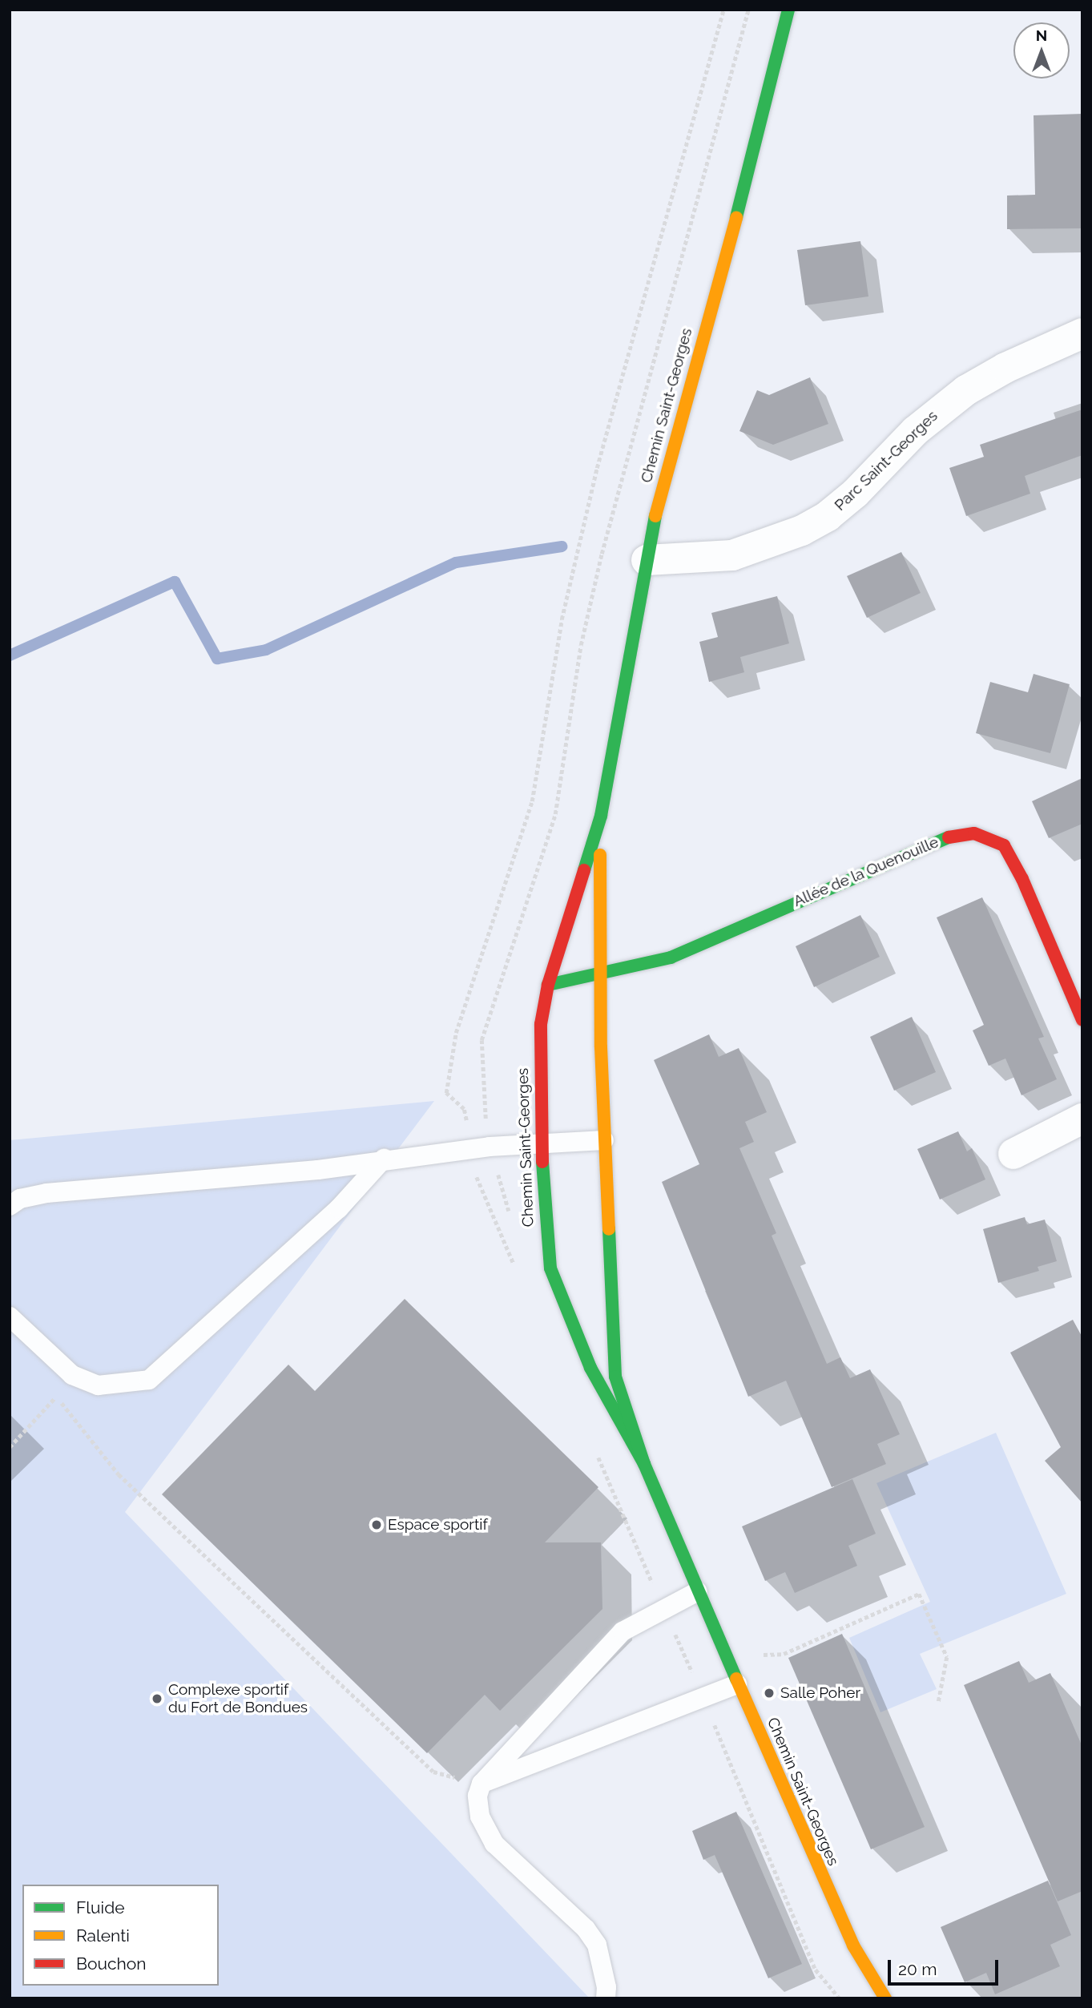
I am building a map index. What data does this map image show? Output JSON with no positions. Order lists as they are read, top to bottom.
{
  "streets": {
    "street": ["Chemin Saint-Georges", "Parc Saint-Georges", "Allée de la Quenouille"]
  },
  "crossings": [
    ["Chemin Saint-Georges", "Parc Saint-Georges"],
    ["Chemin Saint-Georges", "Allée de la Quenouille"]
  ],
  "places": ["Espace sportif", "Salle Poher", "Complexe sportif du Fort de Bondues"],
  "legend": ["Fluide", "Ralenti", "Bouchon"],
  "scale_bar": "20 m",
  "north": "top"
}
